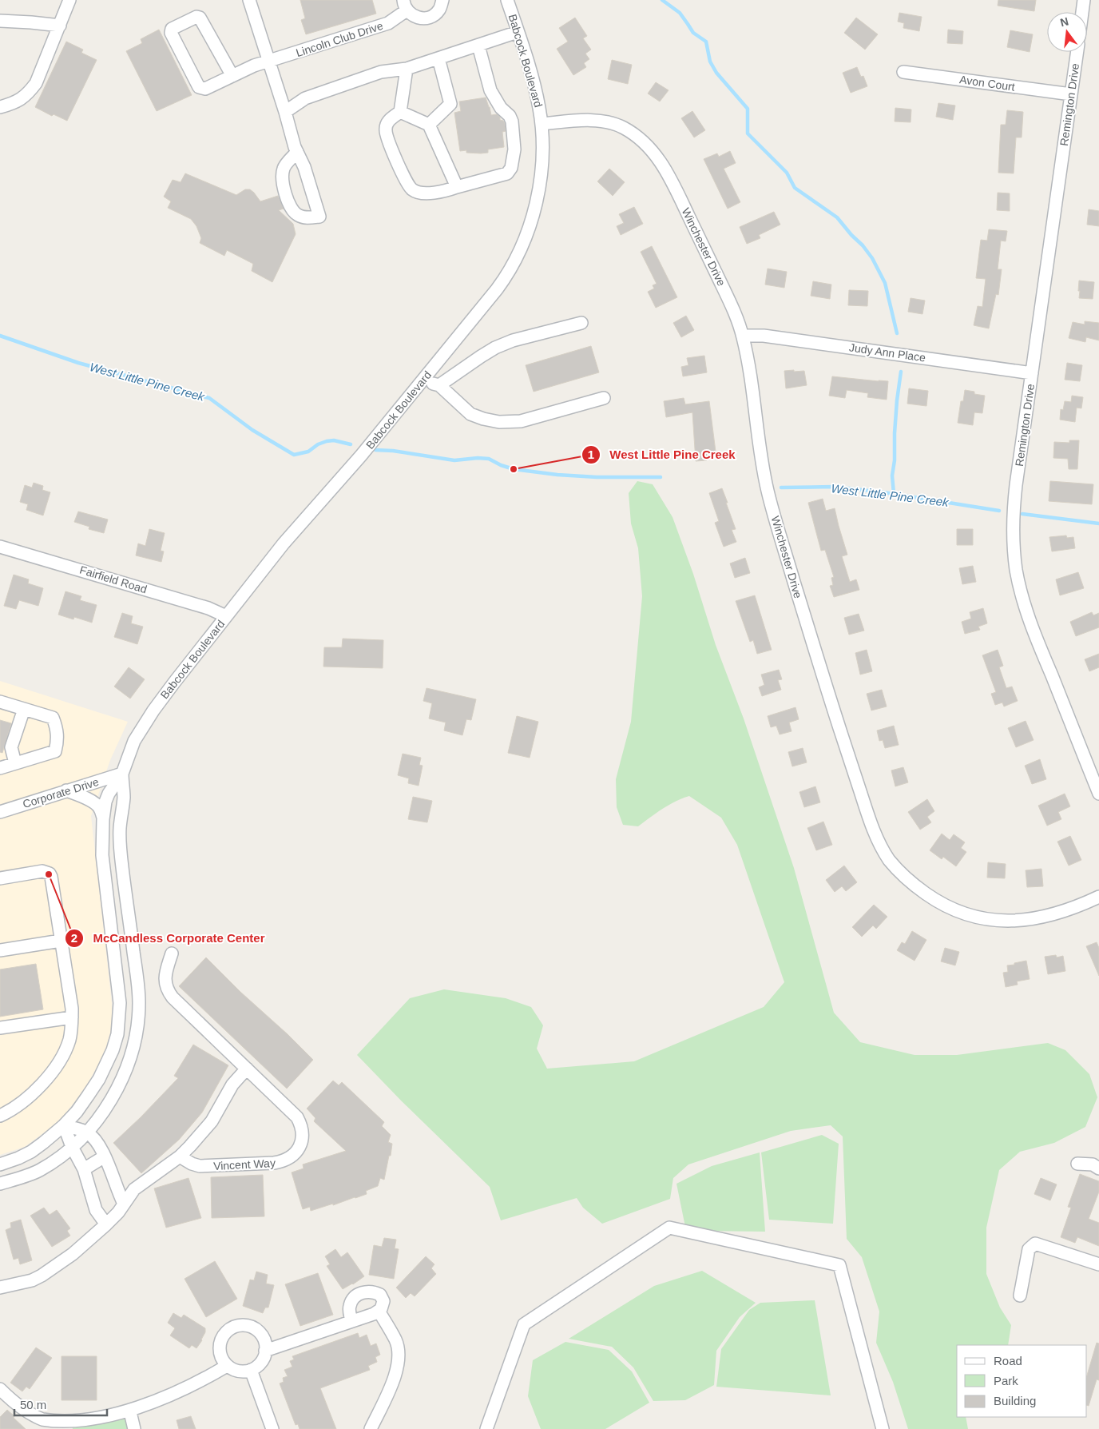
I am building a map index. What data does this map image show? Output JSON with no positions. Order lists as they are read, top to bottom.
{
  "streets": {
    "street": [
      "Lincoln Club Drive",
      "Babcock Boulevard",
      "Avon Court",
      "Remington Drive",
      "Winchester Drive",
      "Judy Ann Place",
      "Fairfield Road",
      "Corporate Drive",
      "Vincent Way"
    ]
  },
  "crossings": [
    ["Babcock Boulevard", "Winchester Drive"],
    ["Babcock Boulevard", "Fairfield Road"],
    ["Babcock Boulevard", "Corporate Drive"],
    ["Avon Court", "Remington Drive"],
    ["Remington Drive", "Judy Ann Place"],
    ["Winchester Drive", "Judy Ann Place"]
  ],
  "water": ["West Little Pine Creek"],
  "places": ["West Little Pine Creek", "McCandless Corporate Center"],
  "legend": ["Road", "Park", "Building"],
  "scale_bar": "50 m",
  "north": "top"
}
